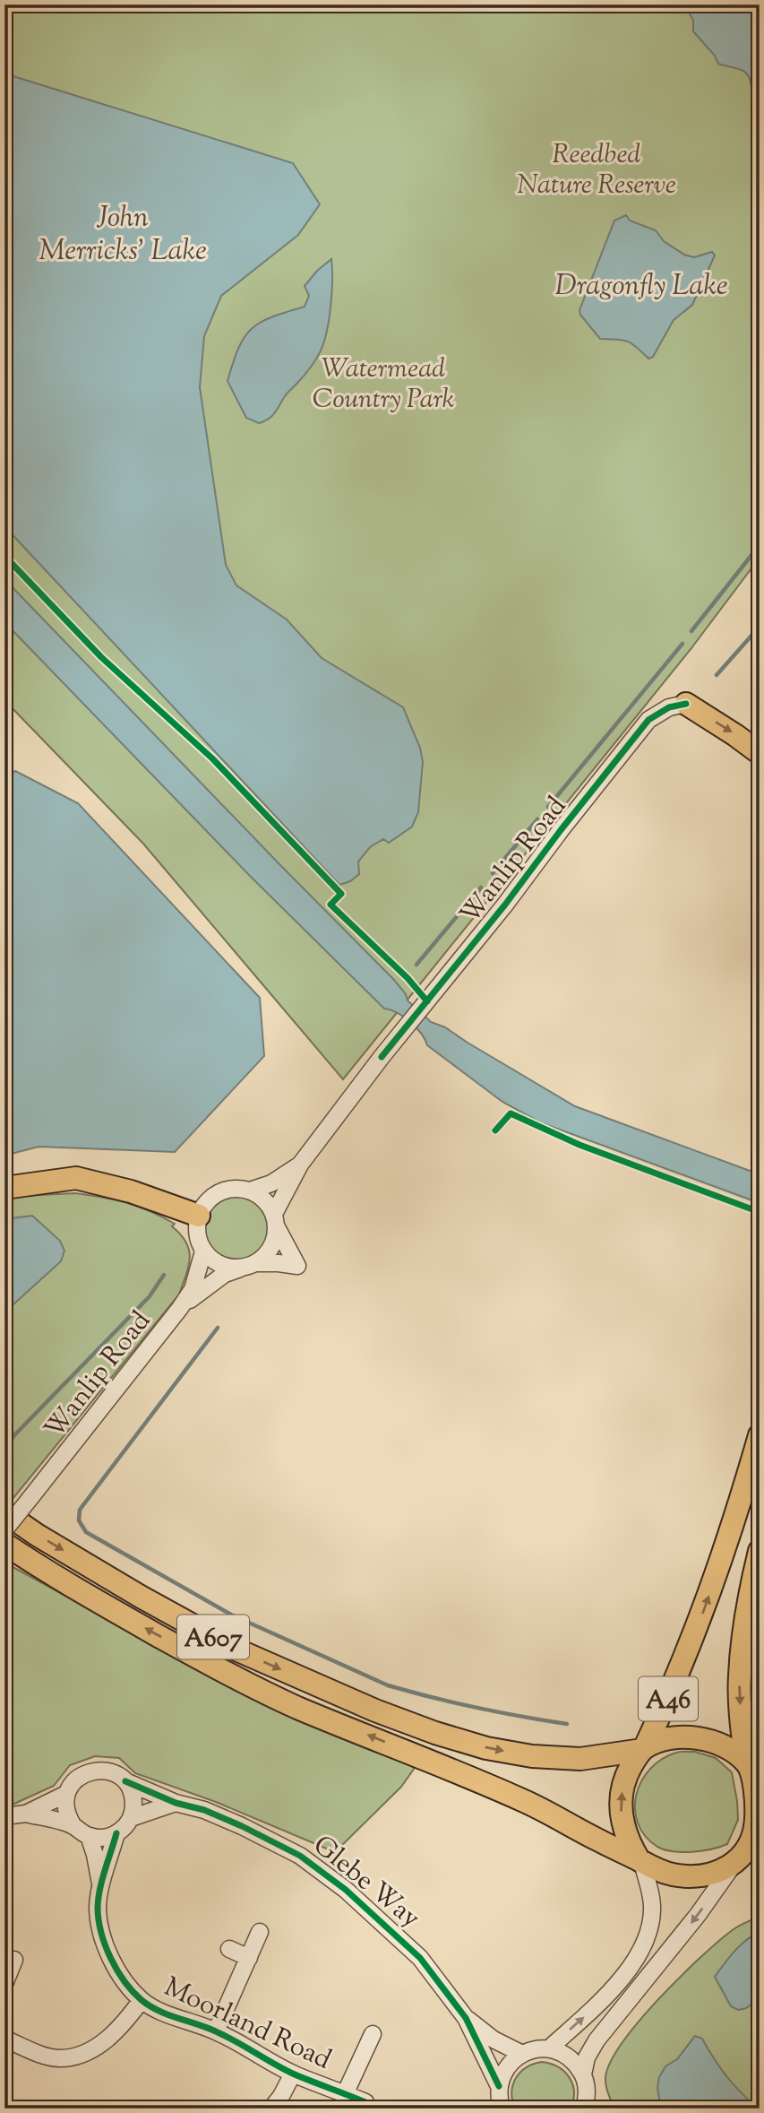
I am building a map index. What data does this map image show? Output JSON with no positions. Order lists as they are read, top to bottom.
{
  "streets": {
    "highway": ["A607", "A46"],
    "street": ["Wanlip Road", "Glebe Way", "Moorland Road"]
  },
  "crossings": [
    ["A607", "A46"],
    ["Glebe Way", "Moorland Road"]
  ],
  "water": ["John Merricks' Lake", "Dragonfly Lake"],
  "parks": ["Reedbed Nature Reserve", "Watermead Country Park"]
}
